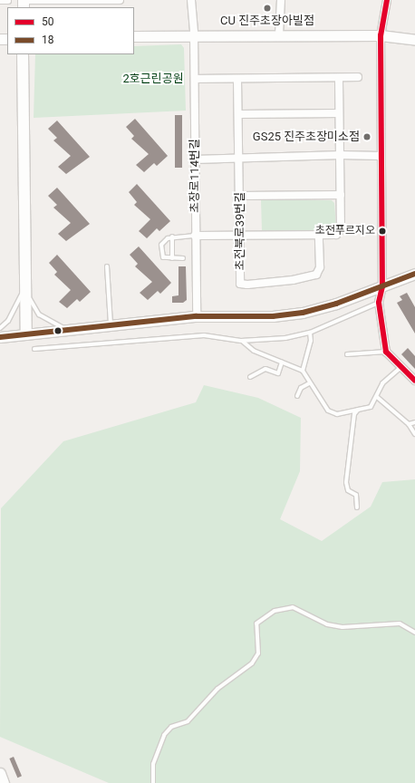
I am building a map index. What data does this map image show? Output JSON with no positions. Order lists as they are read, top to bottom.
{
  "streets": {
    "street": ["초장로114번길", "초전북로39번길"]
  },
  "parks": ["2호근린공원"],
  "places": ["CU 진주초장아빌점", "GS25 진주초장미소점", "초전푸르지오"],
  "lines": ["transit line 50", "transit line 18"],
  "legend": ["50", "18"]
}
